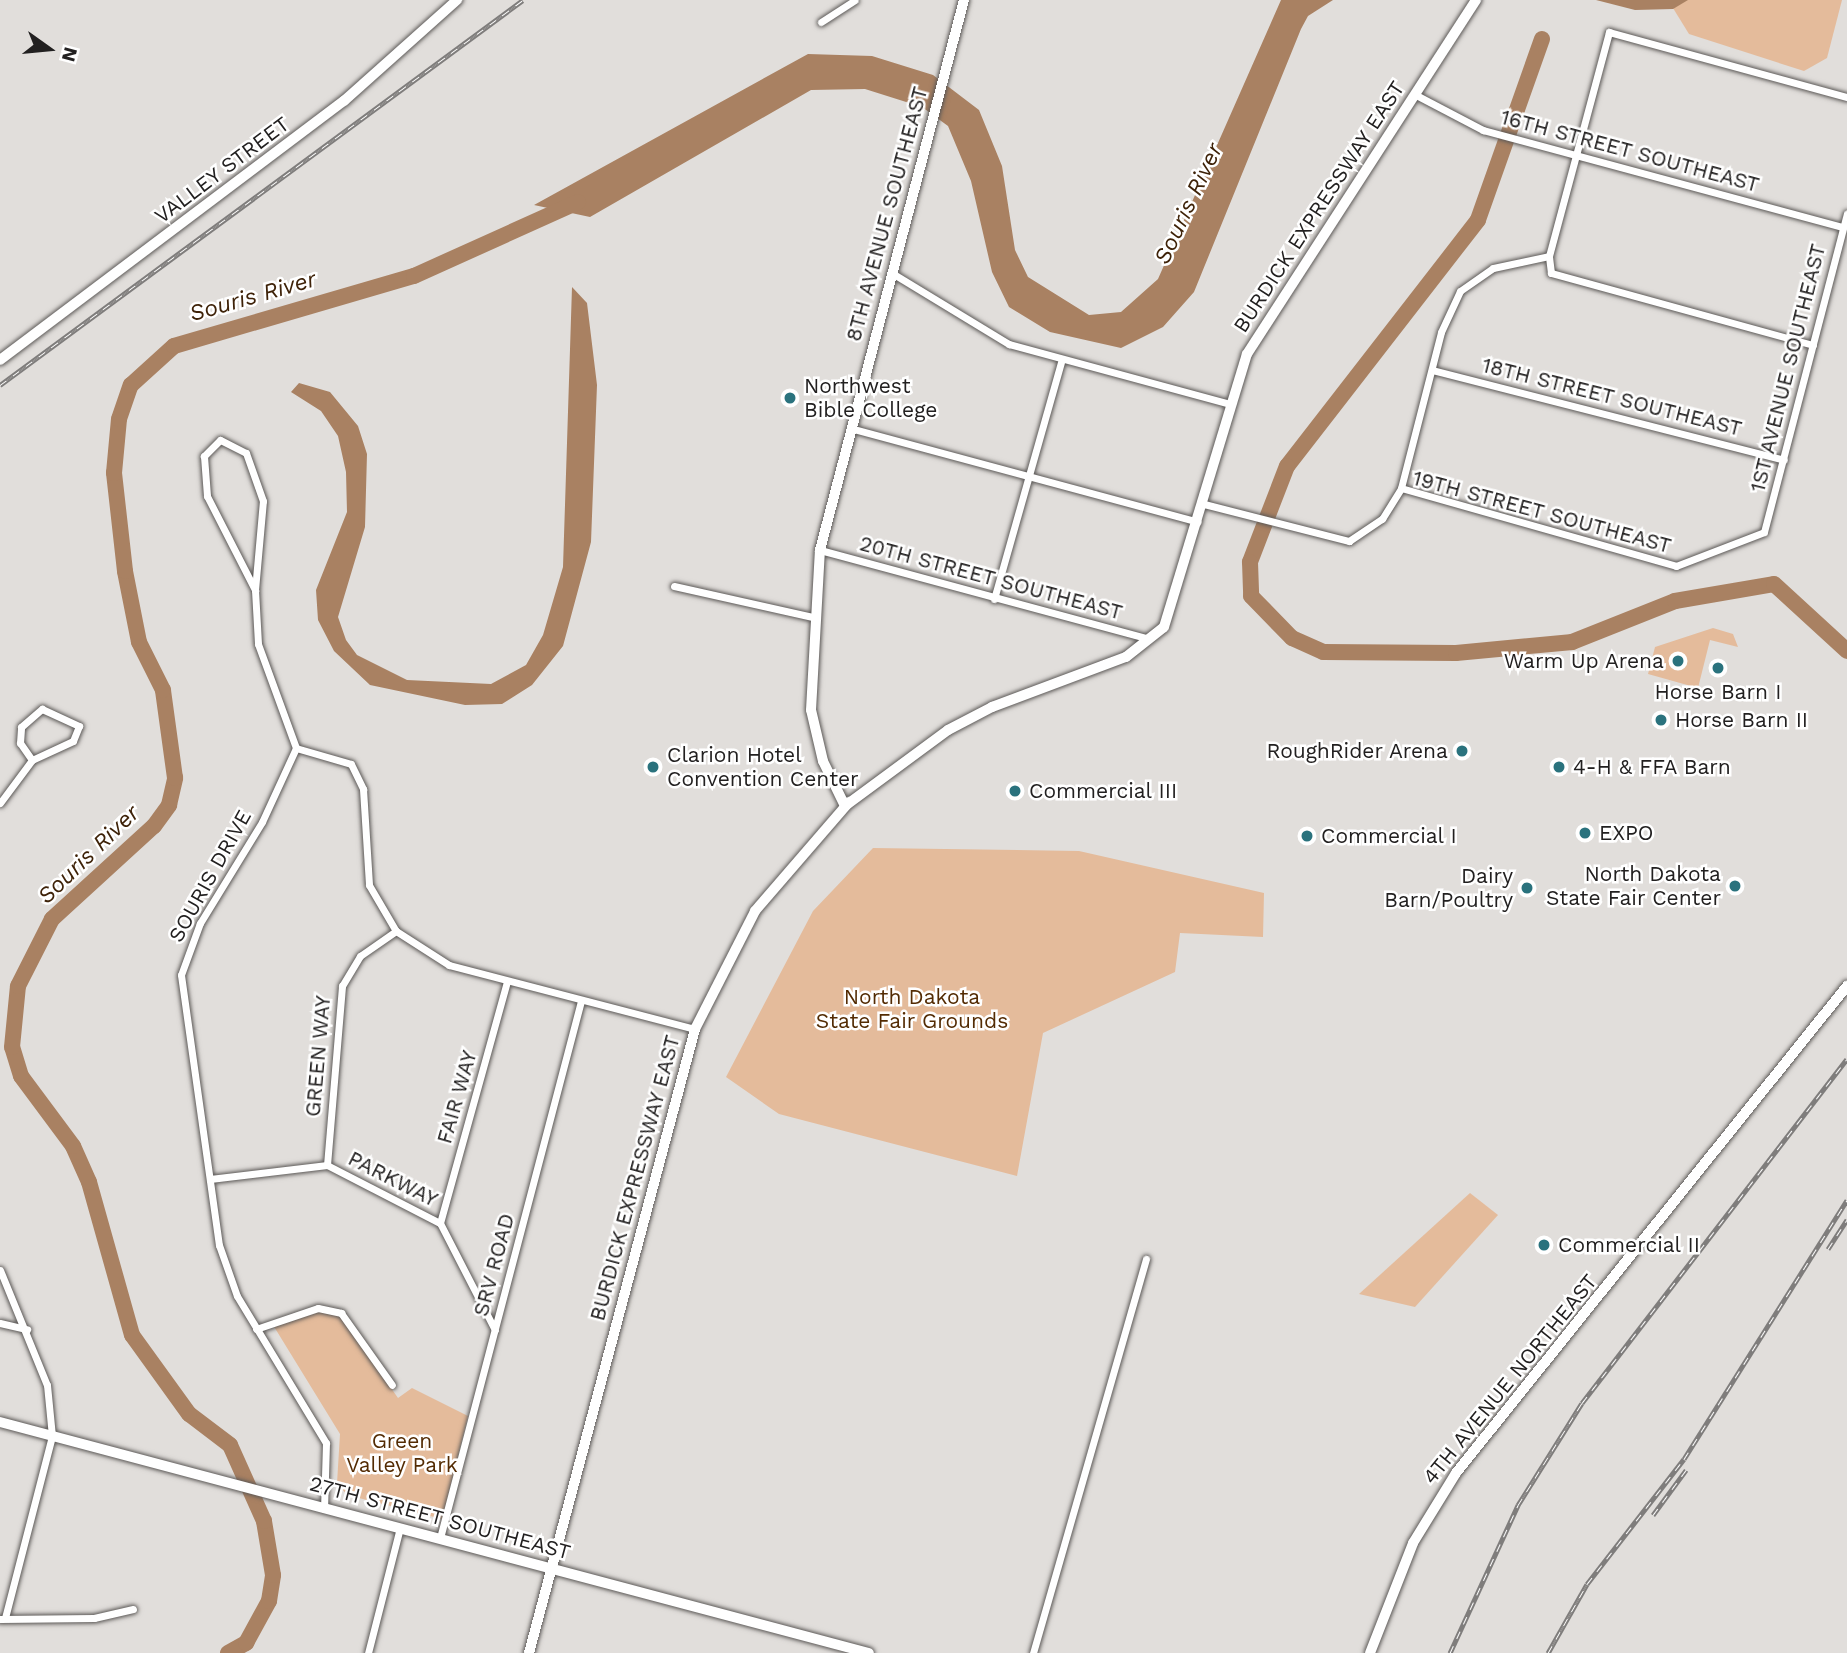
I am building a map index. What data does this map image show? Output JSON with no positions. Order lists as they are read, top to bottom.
{
  "streets": {
    "main road": ["VALLEY STREET", "BURDICK EXPRESSWAY EAST"],
    "street": [
      "16TH STREET SOUTHEAST",
      "8TH AVENUE SOUTHEAST",
      "1ST AVENUE SOUTHEAST",
      "18TH STREET SOUTHEAST",
      "19TH STREET SOUTHEAST",
      "20TH STREET SOUTHEAST",
      "SOURIS DRIVE",
      "GREEN WAY",
      "FAIR WAY",
      "PARKWAY",
      "SRV ROAD",
      "4TH AVENUE NORTHEAST",
      "27TH STREET SOUTHEAST"
    ]
  },
  "crossings": [
    ["16TH STREET SOUTHEAST", "BURDICK EXPRESSWAY EAST"],
    ["16TH STREET SOUTHEAST", "1ST AVENUE SOUTHEAST"],
    ["BURDICK EXPRESSWAY EAST", "8TH AVENUE SOUTHEAST"],
    ["BURDICK EXPRESSWAY EAST", "19TH STREET SOUTHEAST"],
    ["BURDICK EXPRESSWAY EAST", "20TH STREET SOUTHEAST"],
    ["BURDICK EXPRESSWAY EAST", "27TH STREET SOUTHEAST"],
    ["8TH AVENUE SOUTHEAST", "20TH STREET SOUTHEAST"],
    ["1ST AVENUE SOUTHEAST", "18TH STREET SOUTHEAST"],
    ["1ST AVENUE SOUTHEAST", "19TH STREET SOUTHEAST"],
    ["SOURIS DRIVE", "PARKWAY"],
    ["SOURIS DRIVE", "27TH STREET SOUTHEAST"],
    ["GREEN WAY", "PARKWAY"],
    ["FAIR WAY", "PARKWAY"],
    ["PARKWAY", "SRV ROAD"],
    ["SRV ROAD", "27TH STREET SOUTHEAST"]
  ],
  "water": ["Souris River"],
  "parks": ["North Dakota State Fair Grounds", "Green Valley Park"],
  "places": [
    "Northwest Bible College",
    "Warm Up Arena",
    "Horse Barn I",
    "Horse Barn II",
    "RoughRider Arena",
    "Clarion Hotel Convention Center",
    "4-H & FFA Barn",
    "Commercial III",
    "EXPO",
    "Commercial I",
    "North Dakota State Fair Center",
    "Dairy Barn/Poultry",
    "Commercial II"
  ],
  "north": "right"
}
